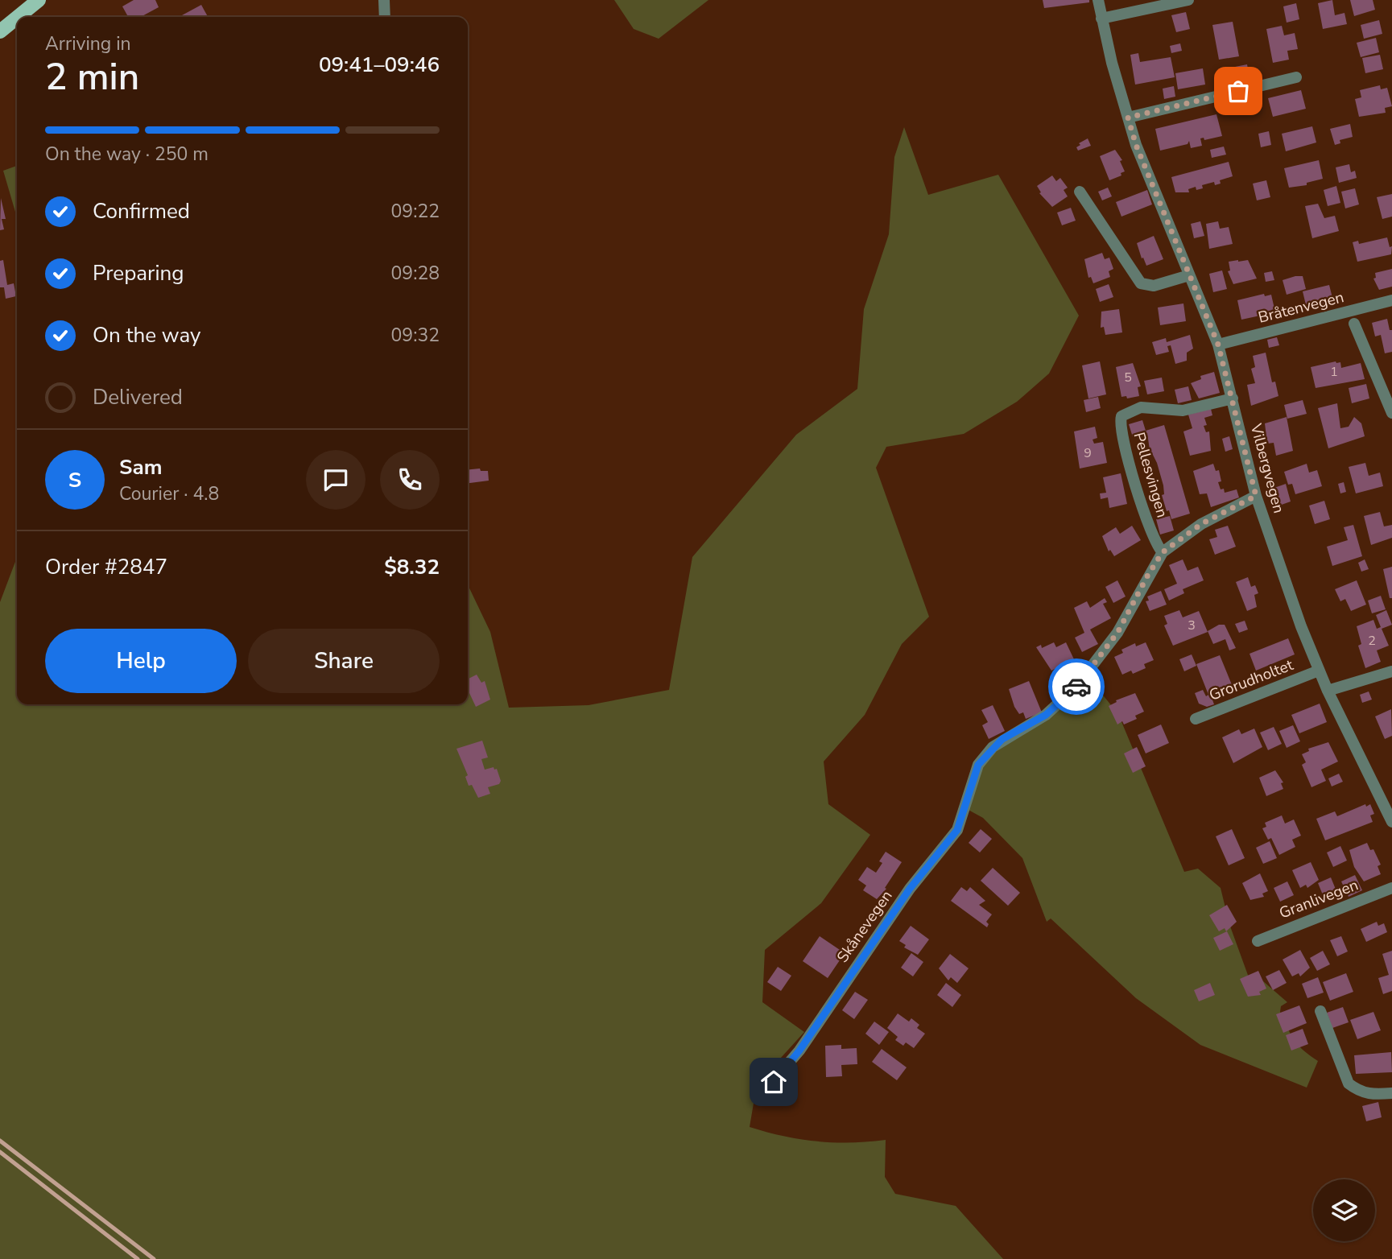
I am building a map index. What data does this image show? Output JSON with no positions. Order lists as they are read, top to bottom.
{
  "streets": {
    "street": [
      "Bråtenvegen",
      "Vilbergvegen",
      "Pellesvingen",
      "Grorudholtet",
      "Granlivegen",
      "Skånevegen"
    ]
  },
  "crossings": [
    ["Bråtenvegen", "Vilbergvegen"],
    ["Vilbergvegen", "Pellesvingen"],
    ["Vilbergvegen", "Grorudholtet"],
    ["Vilbergvegen", "Skånevegen"],
    ["Pellesvingen", "Skånevegen"]
  ],
  "house_numbers": [
    "1",
    "5",
    "9",
    "3",
    "2"
  ],
  "page": {
    "heading": ["2 min", "Arriving in", "09:41–09:46"],
    "panel": [
      "Sam",
      "Courier · 4.8",
      "Order #2847",
      "$8.32"
    ],
    "bar": "On the way · 250 m",
    "list": [
      ["Confirmed", "09:22"],
      ["Preparing", "09:28"],
      ["On the way", "09:32"],
      "Delivered"
    ],
    "round": "S",
    "buttons": ["Help", "Share"]
  }
}
